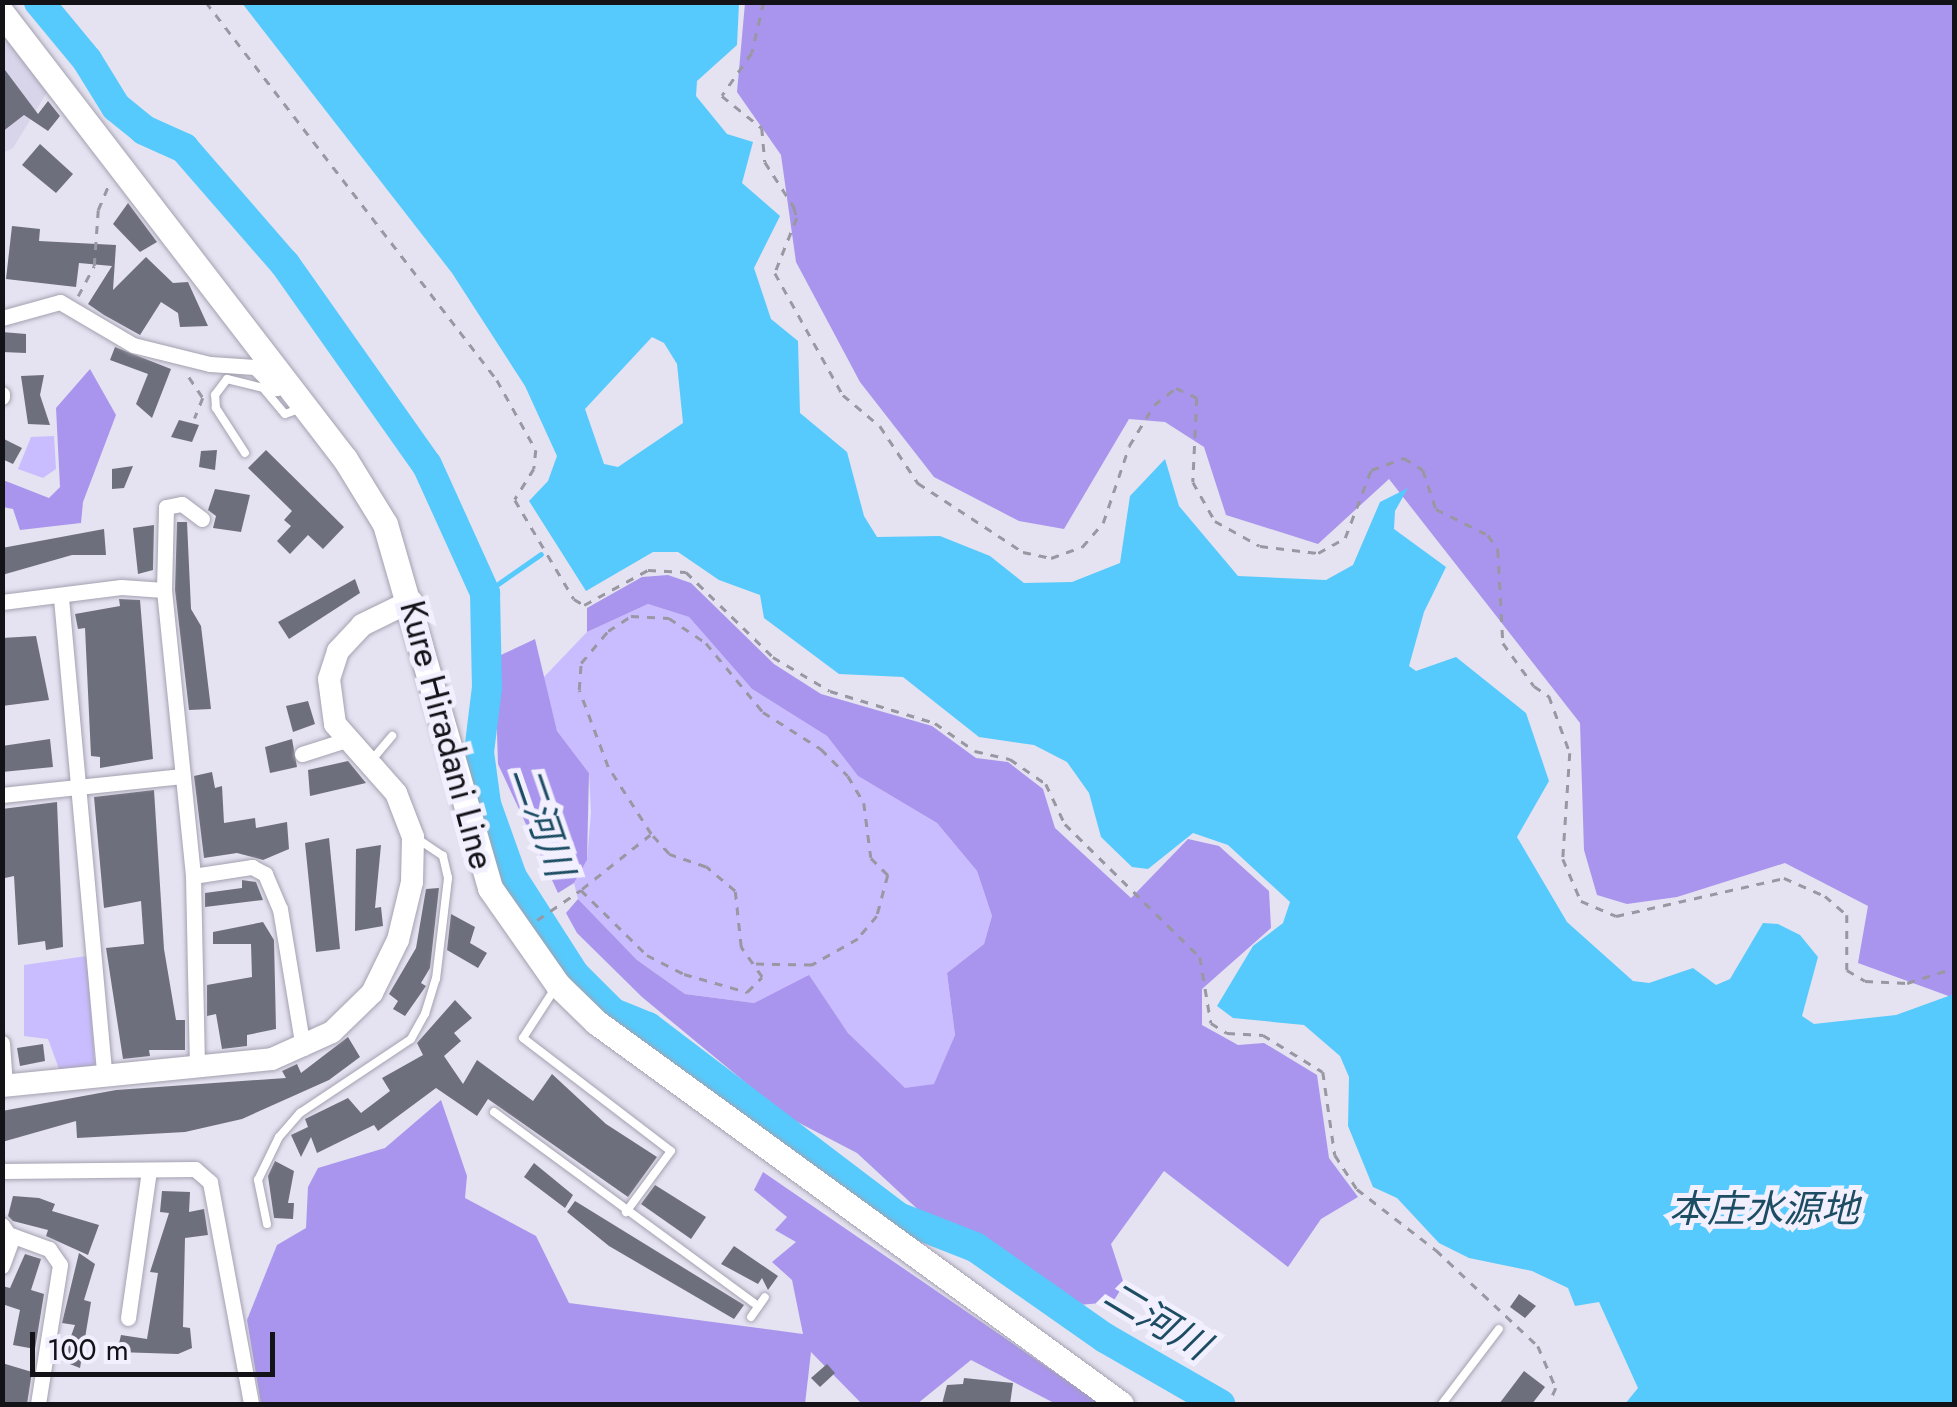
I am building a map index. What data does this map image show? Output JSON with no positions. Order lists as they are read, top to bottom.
{
  "streets": {
    "main road": ["Kure Hiradani Line"]
  },
  "water": ["二河川", "本庄水源地"],
  "scale_bar": "100 m"
}
